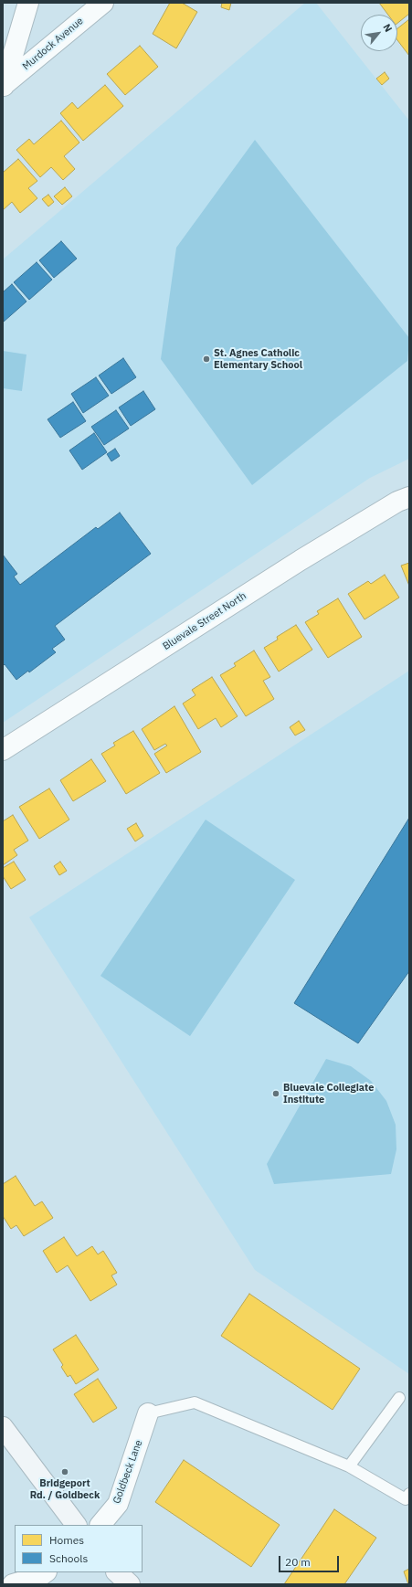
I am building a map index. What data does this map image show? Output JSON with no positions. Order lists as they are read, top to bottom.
{
  "streets": {
    "street": ["Murdock Avenue", "Bluevale Street North", "Goldbeck Lane"]
  },
  "places": ["St. Agnes Catholic Elementary School", "Bluevale Collegiate Institute", "Bridgeport Rd. / Goldbeck"],
  "legend": ["Homes", "Schools"],
  "scale_bar": "20 m",
  "north": "top right"
}
